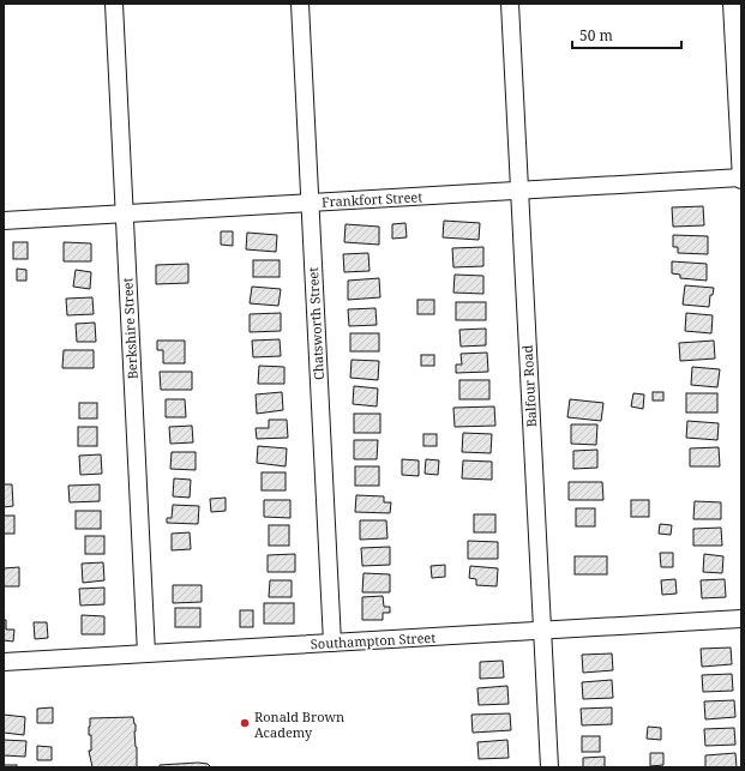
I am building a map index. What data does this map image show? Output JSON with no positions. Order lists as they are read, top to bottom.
{
  "streets": {
    "street": [
      "Frankfort Street",
      "Chatsworth Street",
      "Berkshire Street",
      "Balfour Road",
      "Southampton Street"
    ]
  },
  "crossings": [
    ["Frankfort Street", "Chatsworth Street"],
    ["Frankfort Street", "Berkshire Street"],
    ["Frankfort Street", "Balfour Road"],
    ["Chatsworth Street", "Southampton Street"],
    ["Berkshire Street", "Southampton Street"],
    ["Balfour Road", "Southampton Street"]
  ],
  "places": ["Ronald Brown Academy"],
  "scale_bar": "50 m"
}
